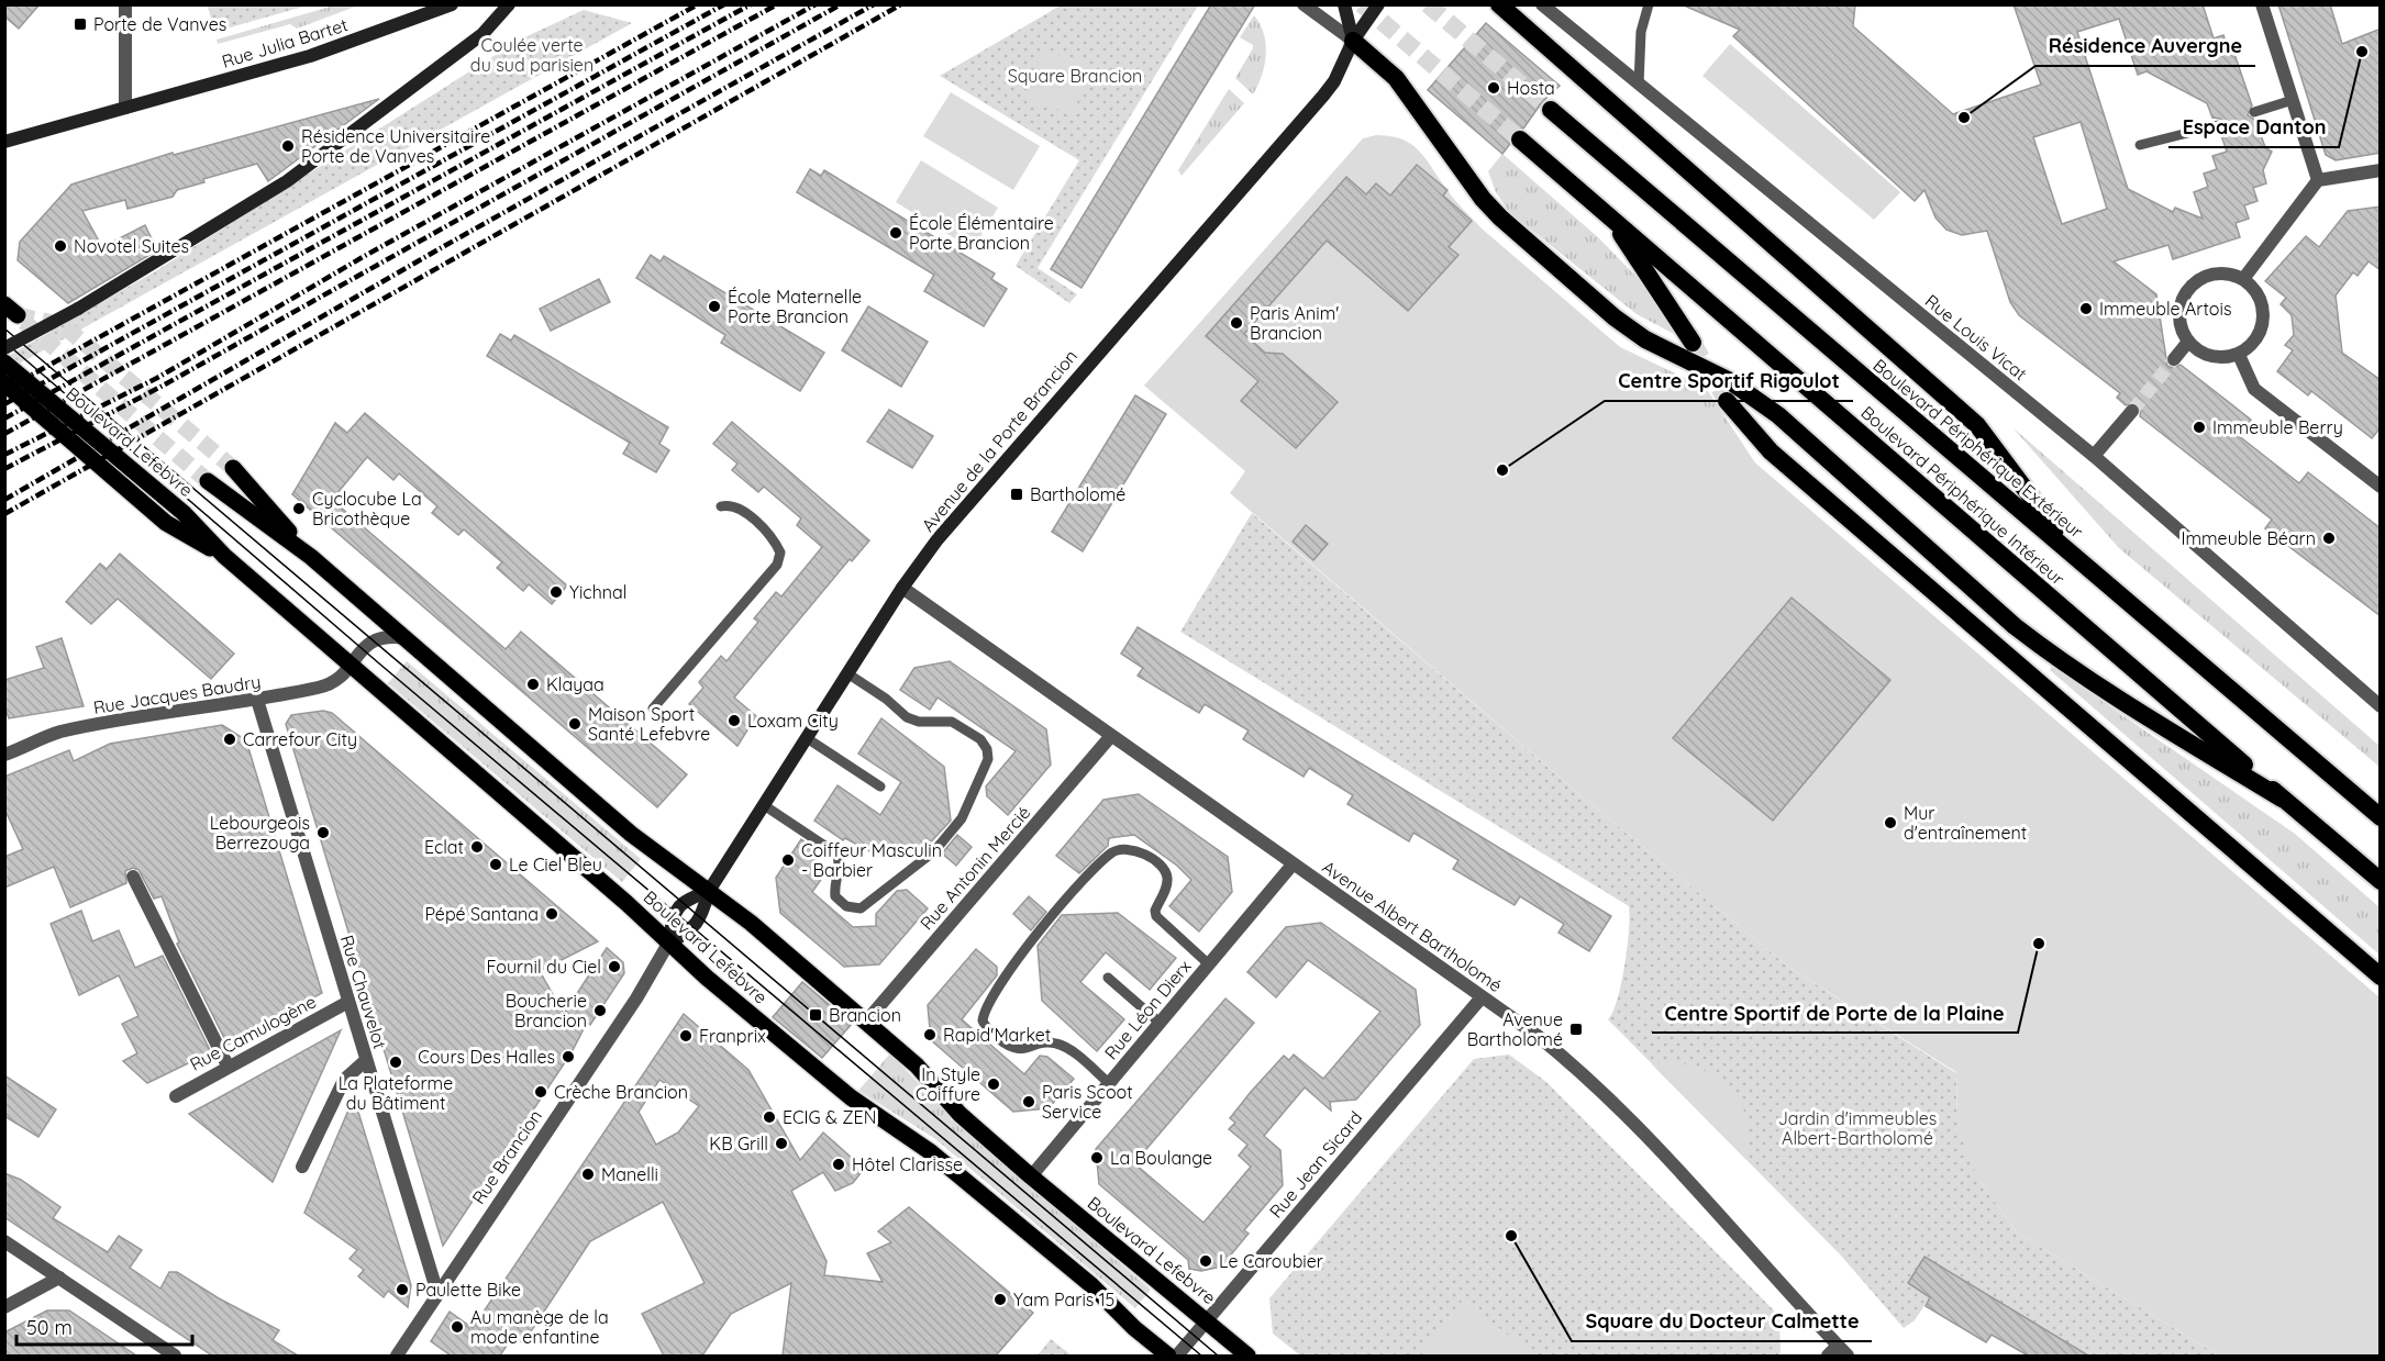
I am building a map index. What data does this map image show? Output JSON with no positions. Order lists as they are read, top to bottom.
{
  "streets": {
    "highway": ["Boulevard Périphérique Extérieur", "Boulevard Périphérique Intérieur"],
    "main road": ["Rue Julia Bartet", "Avenue de la Porte Brancion", "Boulevard Lefebvre"],
    "street": [
      "Rue Louis Vicat",
      "Rue Jacques Baudry",
      "Rue Antonin Mercié",
      "Avenue Albert Bartholomé",
      "Rue Chauvelot",
      "Rue Léon Dierx",
      "Rue Camulogène",
      "Rue Brancion",
      "Rue Jean Sicard"
    ]
  },
  "crossings": [
    ["Avenue de la Porte Brancion", "Boulevard Lefebvre"],
    ["Avenue de la Porte Brancion", "Avenue Albert Bartholomé"],
    ["Avenue de la Porte Brancion", "Rue Brancion"],
    ["Boulevard Lefebvre", "Rue Jacques Baudry"],
    ["Boulevard Lefebvre", "Rue Antonin Mercié"],
    ["Boulevard Lefebvre", "Rue Léon Dierx"],
    ["Boulevard Lefebvre", "Rue Brancion"],
    ["Boulevard Lefebvre", "Rue Jean Sicard"],
    ["Rue Jacques Baudry", "Rue Chauvelot"],
    ["Rue Antonin Mercié", "Avenue Albert Bartholomé"],
    ["Avenue Albert Bartholomé", "Rue Léon Dierx"],
    ["Avenue Albert Bartholomé", "Rue Jean Sicard"],
    ["Rue Chauvelot", "Rue Camulogène"],
    ["Rue Chauvelot", "Rue Brancion"]
  ],
  "parks": ["Coulée verte du sud parisien", "Square Brancion", "Jardin d'immeubles Albert-Bartholomé"],
  "places": {
    "transit": [
      "Porte de Vanves",
      "Bartholomé",
      "Brancion",
      "Avenue Bartholomé"
    ],
    "other": [
      "Espace Danton",
      "Hosta",
      "Résidence Auvergne",
      "Résidence Universitaire Porte de Vanves",
      "École Élémentaire Porte Brancion",
      "Novotel Suites",
      "École Maternelle Porte Brancion",
      "Immeuble Artois",
      "Paris Anim' Brancion",
      "Immeuble Berry",
      "Centre Sportif Rigoulot",
      "Cyclocube La Bricothèque",
      "Immeuble Béarn",
      "Yichnal",
      "Klayaa",
      "Loxam City",
      "Maison Sport Santé Lefebvre",
      "Carrefour City",
      "Mur d'entraînement",
      "Lebourgeois Berrezouga",
      "Eclat",
      "Coiffeur Masculin - Barbier",
      "Le Ciel Bleu",
      "Pépé Santana",
      "Centre Sportif de Porte de la Plaine",
      "Fournil du Ciel",
      "Boucherie Brancion",
      "Rapid'Market",
      "Franprix",
      "Cours Des Halles",
      "La Plateforme du Bâtiment",
      "In Style Coiffure",
      "Crèche Brancion",
      "Paris Scoot Service",
      "ECIG & ZEN",
      "KB Grill",
      "La Boulange",
      "Hôtel Clarisse",
      "Manelli",
      "Square du Docteur Calmette",
      "Le Caroubier",
      "Paulette Bike",
      "Yam Paris 15",
      "Au manège de la mode enfantine"
    ]
  },
  "scale_bar": "50 m"
}
